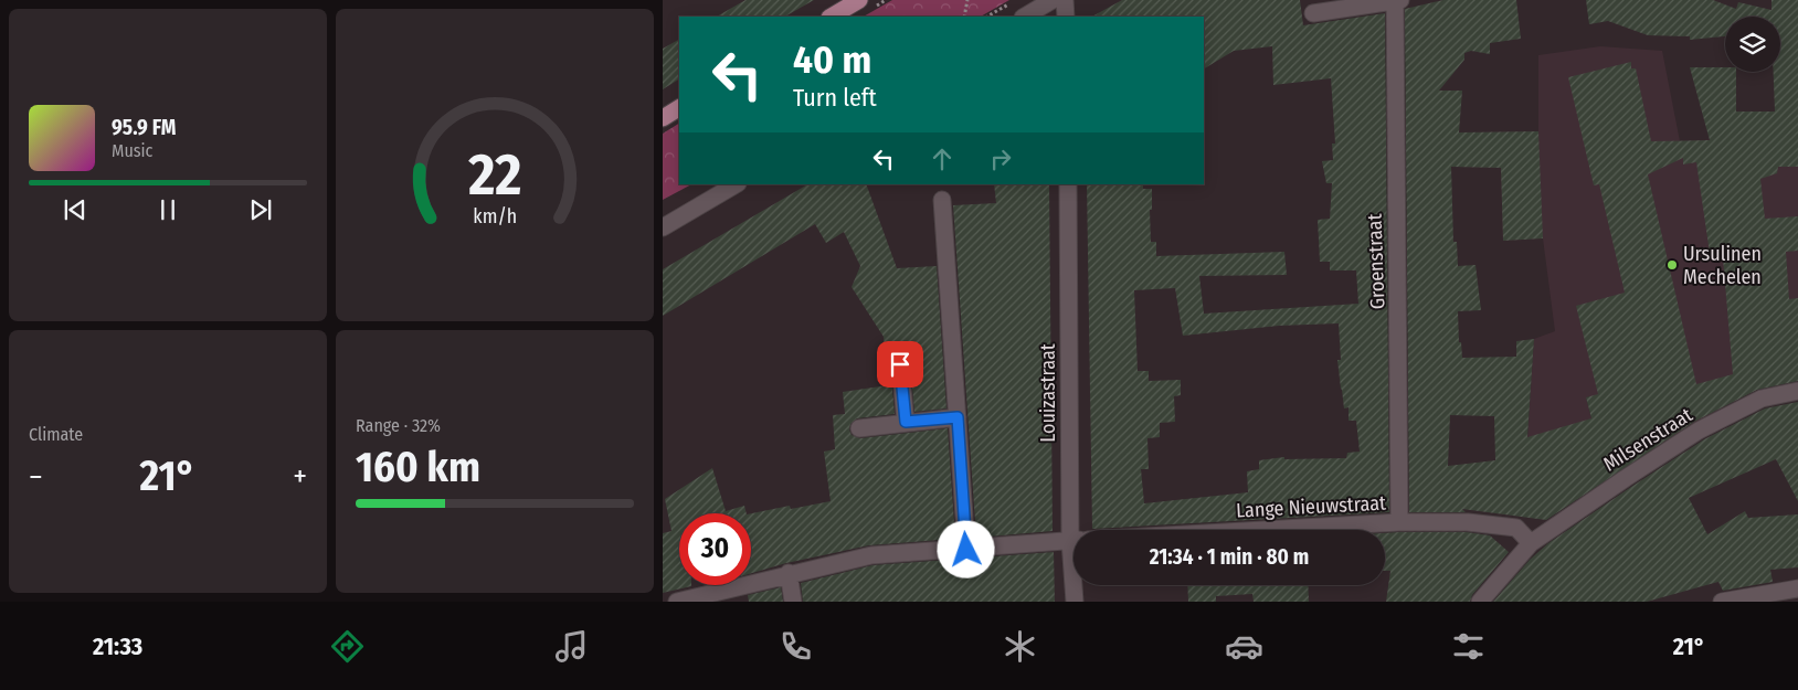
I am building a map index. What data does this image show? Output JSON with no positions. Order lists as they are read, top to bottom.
{
  "streets": {
    "street": [
      "Groenstraat",
      "Louizastraat",
      "Milsenstraat",
      "Lange Nieuwstraat"
    ]
  },
  "crossings": [
    ["Groenstraat", "Lange Nieuwstraat"],
    ["Milsenstraat", "Lange Nieuwstraat"]
  ],
  "places": ["Ursulinen Mechelen"],
  "page": {
    "turn": ["40 m", "Turn left"],
    "song": ["95.9 FM", "Music"],
    "tile": [
      "Climate",
      ["Range · 32%", "160 km"]
    ],
    "heat": ["−", "21°", "+"],
    "limit": "30",
    "trip": "21:34 · 1 min · 80 m",
    "tabs": ["21:33", "21°"],
    "gauge": ["22", "km/h"]
  }
}
